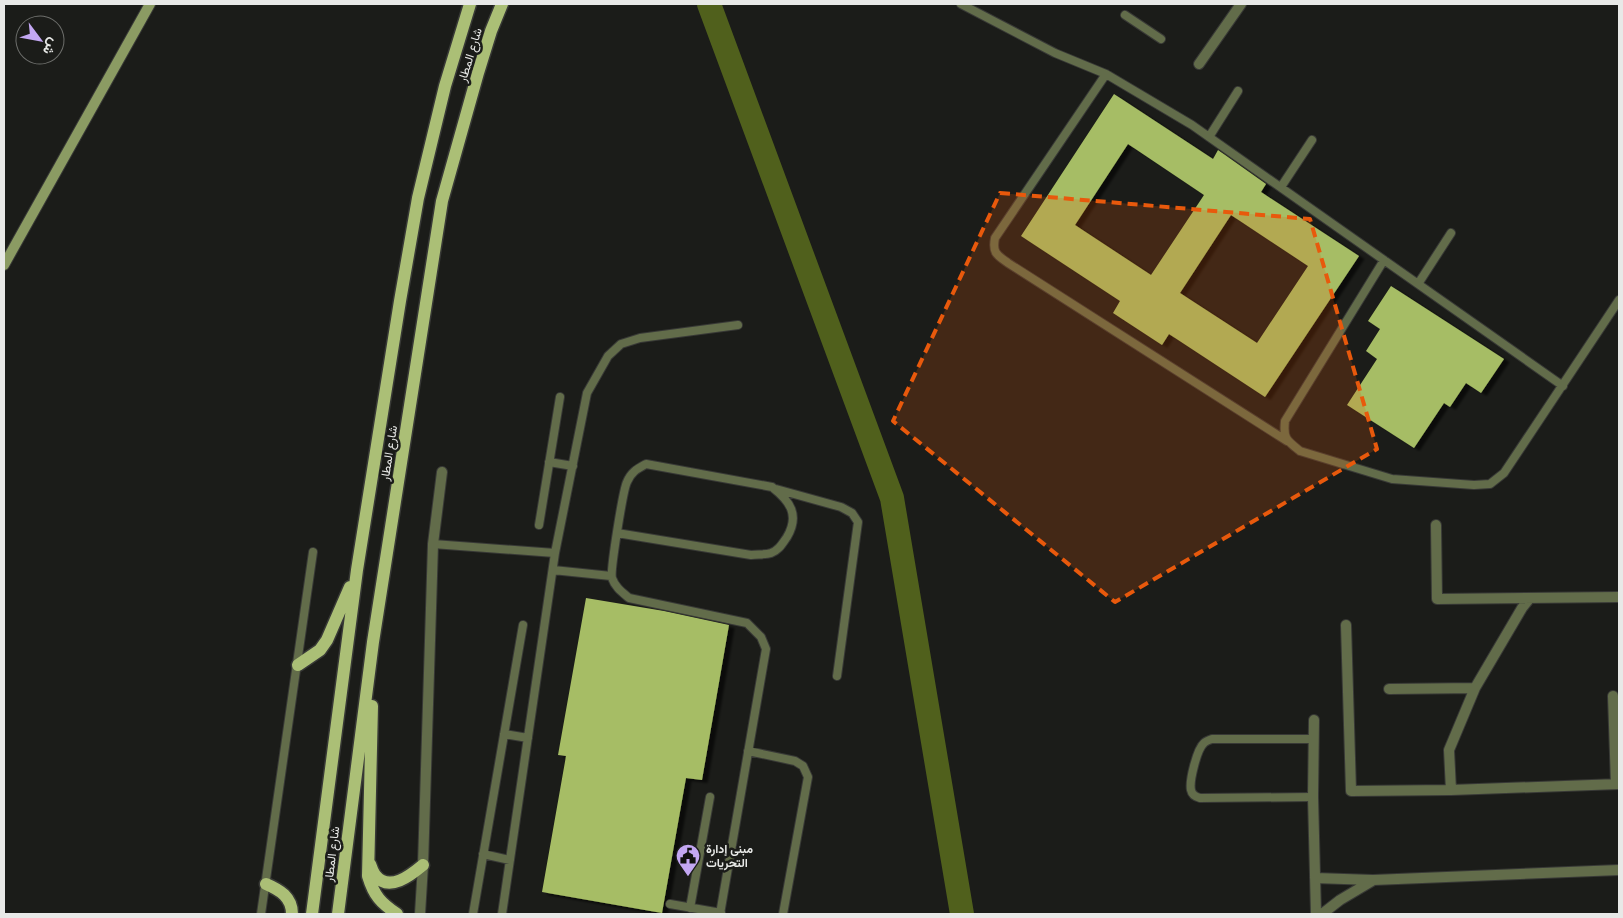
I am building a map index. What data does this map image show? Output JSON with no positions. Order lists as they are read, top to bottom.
{
  "streets": {
    "main road": ["شارع المطار"]
  },
  "places": {
    "public building": ["مبنى إدارة التحريات"]
  },
  "north": "bottom right"
}
